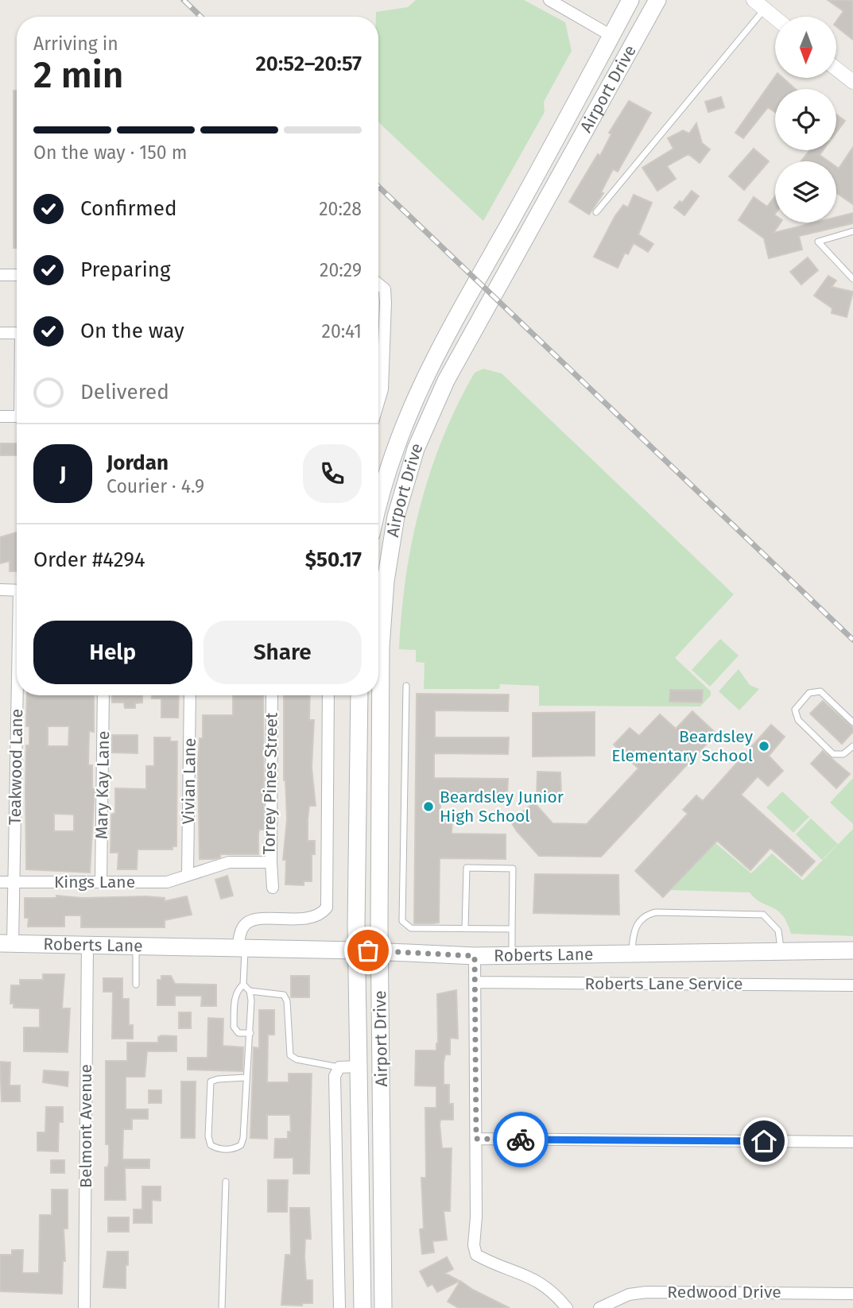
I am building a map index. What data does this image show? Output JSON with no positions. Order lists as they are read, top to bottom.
{
  "streets": {
    "main road": ["Airport Drive", "Roberts Lane"],
    "street": [
      "Teakwood Lane",
      "Vivian Lane",
      "Torrey Pines Street",
      "Mary Kay Lane",
      "Kings Lane",
      "Roberts Lane Service",
      "Belmont Avenue",
      "Redwood Drive"
    ]
  },
  "crossings": [
    ["Airport Drive", "Roberts Lane"],
    ["Teakwood Lane", "Kings Lane"],
    ["Teakwood Lane", "Roberts Lane"],
    ["Vivian Lane", "Torrey Pines Street"],
    ["Vivian Lane", "Kings Lane"],
    ["Torrey Pines Street", "Kings Lane"],
    ["Mary Kay Lane", "Kings Lane"],
    ["Roberts Lane", "Belmont Avenue"]
  ],
  "places": ["Beardsley Elementary School", "Beardsley Junior High School"],
  "north": "bottom",
  "page": {
    "heading": ["2 min", "Arriving in", "20:52–20:57"],
    "panel": [
      "Jordan",
      "Courier · 4.9",
      "Order #4294",
      "$50.17"
    ],
    "bar": "On the way · 150 m",
    "list": [
      ["Confirmed", "20:28"],
      ["Preparing", "20:29"],
      ["On the way", "20:41"],
      "Delivered"
    ],
    "round": "J",
    "buttons": ["Help", "Share"]
  }
}
